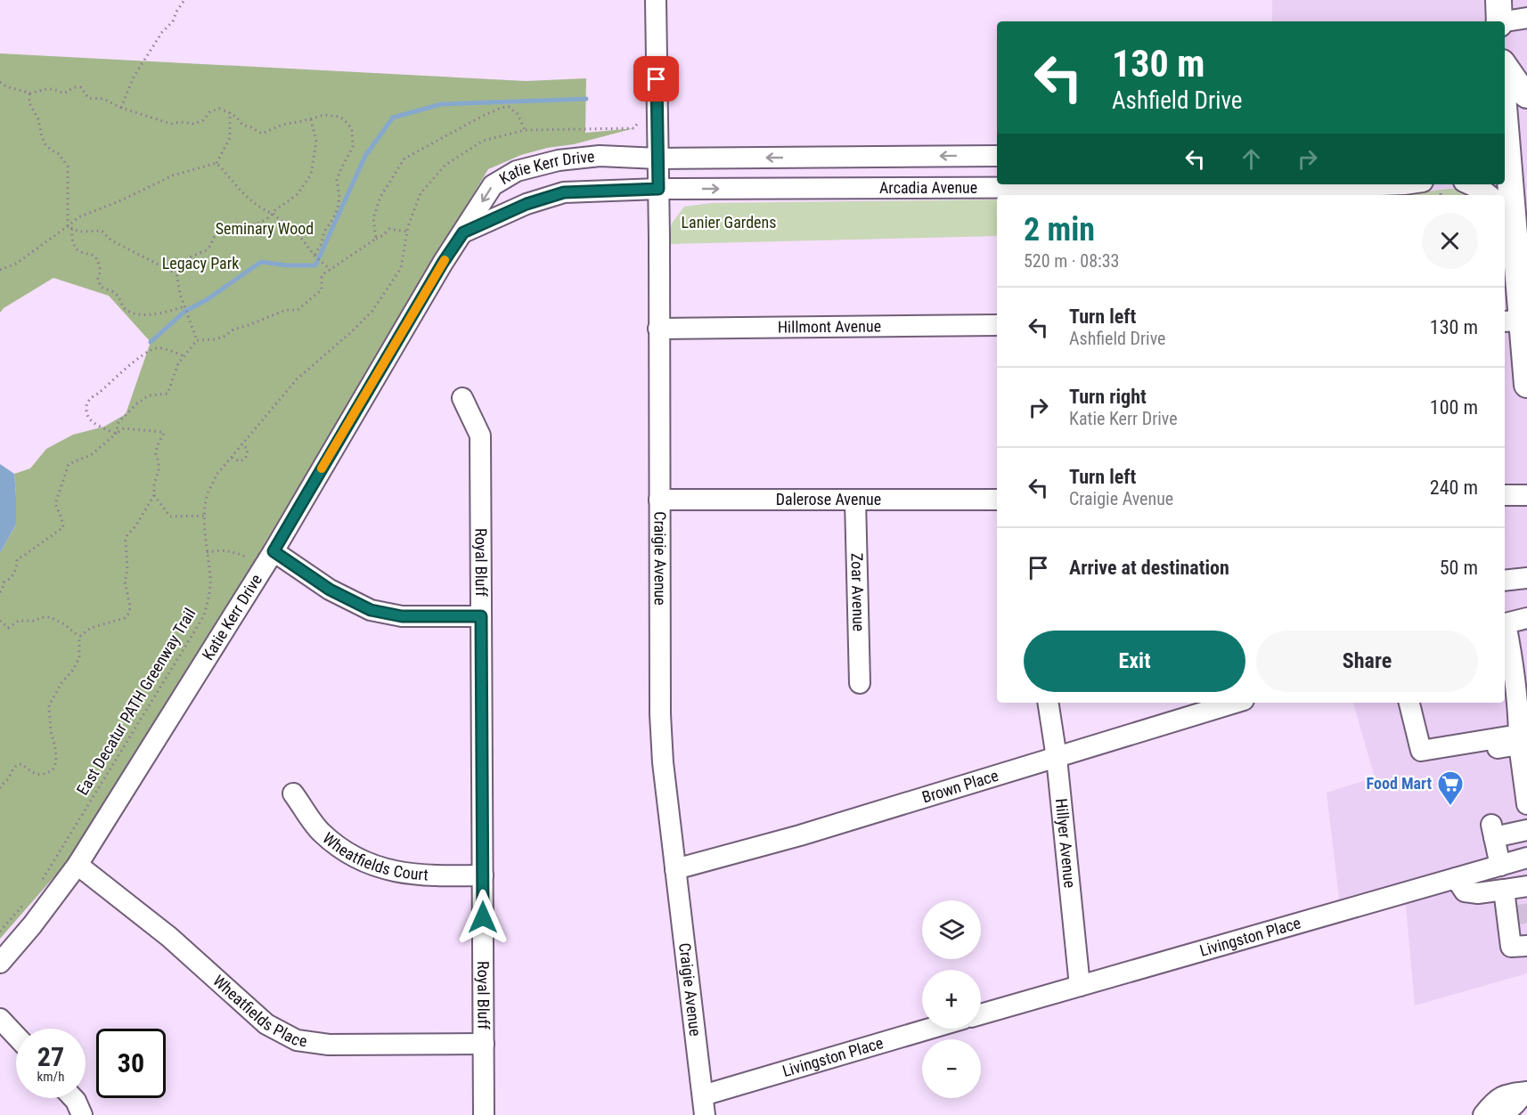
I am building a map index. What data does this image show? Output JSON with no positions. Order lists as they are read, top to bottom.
{
  "streets": {
    "street": [
      "Katie Kerr Drive",
      "Arcadia Avenue",
      "Hillmont Avenue",
      "Dalerose Avenue",
      "Craigie Avenue",
      "Royal Bluff",
      "Zoar Avenue",
      "Brown Place",
      "Hillyer Avenue",
      "Wheatfields Court",
      "Livingston Place",
      "Wheatfields Place"
    ],
    "path": ["East Decatur PATH Greenway Trail"]
  },
  "crossings": [
    ["Katie Kerr Drive", "Arcadia Avenue"],
    ["Katie Kerr Drive", "Craigie Avenue"],
    ["Katie Kerr Drive", "Wheatfields Place"],
    ["Arcadia Avenue", "Craigie Avenue"],
    ["Hillmont Avenue", "Craigie Avenue"],
    ["Dalerose Avenue", "Craigie Avenue"],
    ["Dalerose Avenue", "Zoar Avenue"],
    ["Craigie Avenue", "Brown Place"],
    ["Craigie Avenue", "Livingston Place"],
    ["Royal Bluff", "Wheatfields Court"],
    ["Royal Bluff", "Wheatfields Place"],
    ["Brown Place", "Hillyer Avenue"],
    ["Hillyer Avenue", "Livingston Place"]
  ],
  "parks": ["Lanier Gardens", "Seminary Wood", "Legacy Park"],
  "places": {
    "supermarket": ["Food Mart"]
  },
  "page": {
    "turn": ["130 m", "Ashfield Drive"],
    "heading": ["2 min", "520 m · 08:33"],
    "list": [
      {
        "name": "Turn left",
        "note": "Ashfield Drive",
        "value": "130 m"
      },
      {
        "name": "Turn right",
        "note": "Katie Kerr Drive",
        "value": "100 m"
      },
      {
        "name": "Turn left",
        "note": "Craigie Avenue",
        "value": "240 m"
      },
      {
        "name": "Arrive at destination",
        "value": "50 m"
      }
    ],
    "buttons": ["Exit", "Share"],
    "map_buttons": ["+", "−"],
    "speed": "27 km/h",
    "limit": "30"
  }
}
